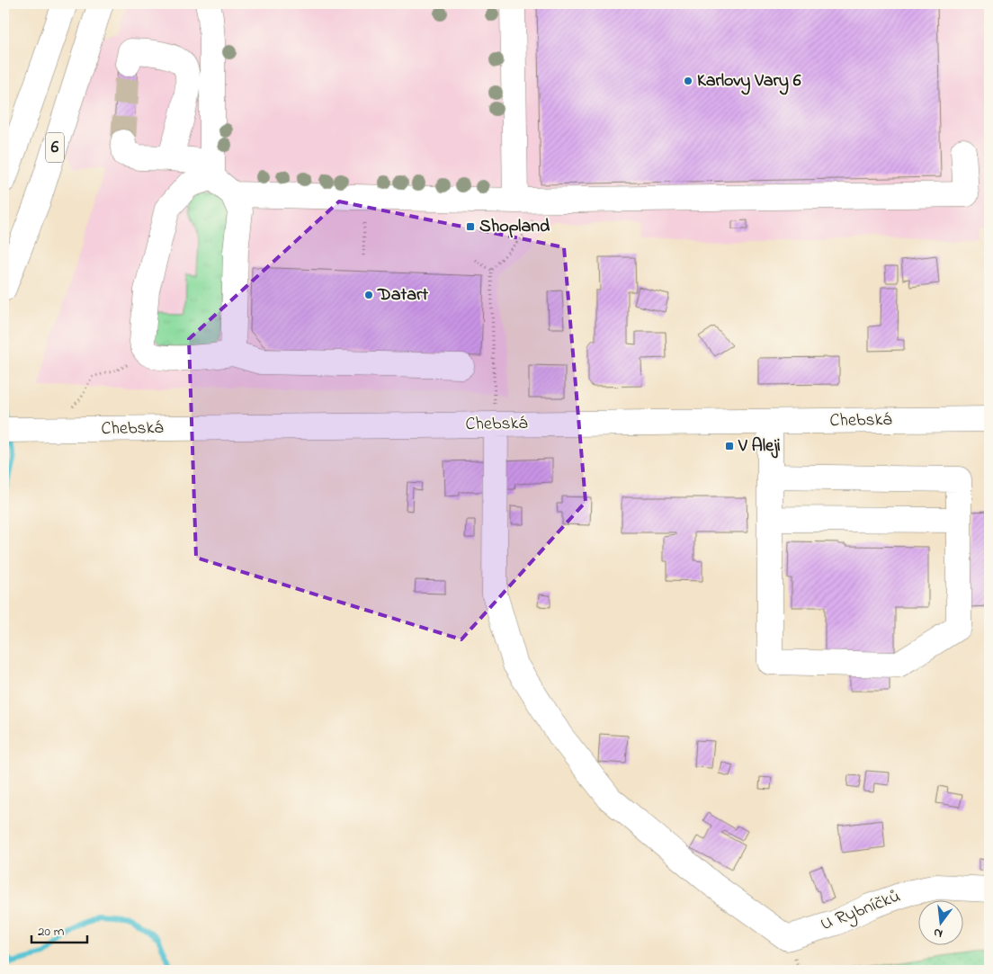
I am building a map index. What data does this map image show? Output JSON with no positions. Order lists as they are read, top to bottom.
{
  "streets": {
    "main road": ["6", "Chebská", "U Rybníčků"]
  },
  "crossings": [
    ["Chebská", "U Rybníčků"]
  ],
  "places": {
    "other": ["Karlovy Vary 6", "Datart"],
    "transit": ["Shopland", "V Aleji"]
  },
  "scale_bar": "20 m",
  "north": "bottom"
}
